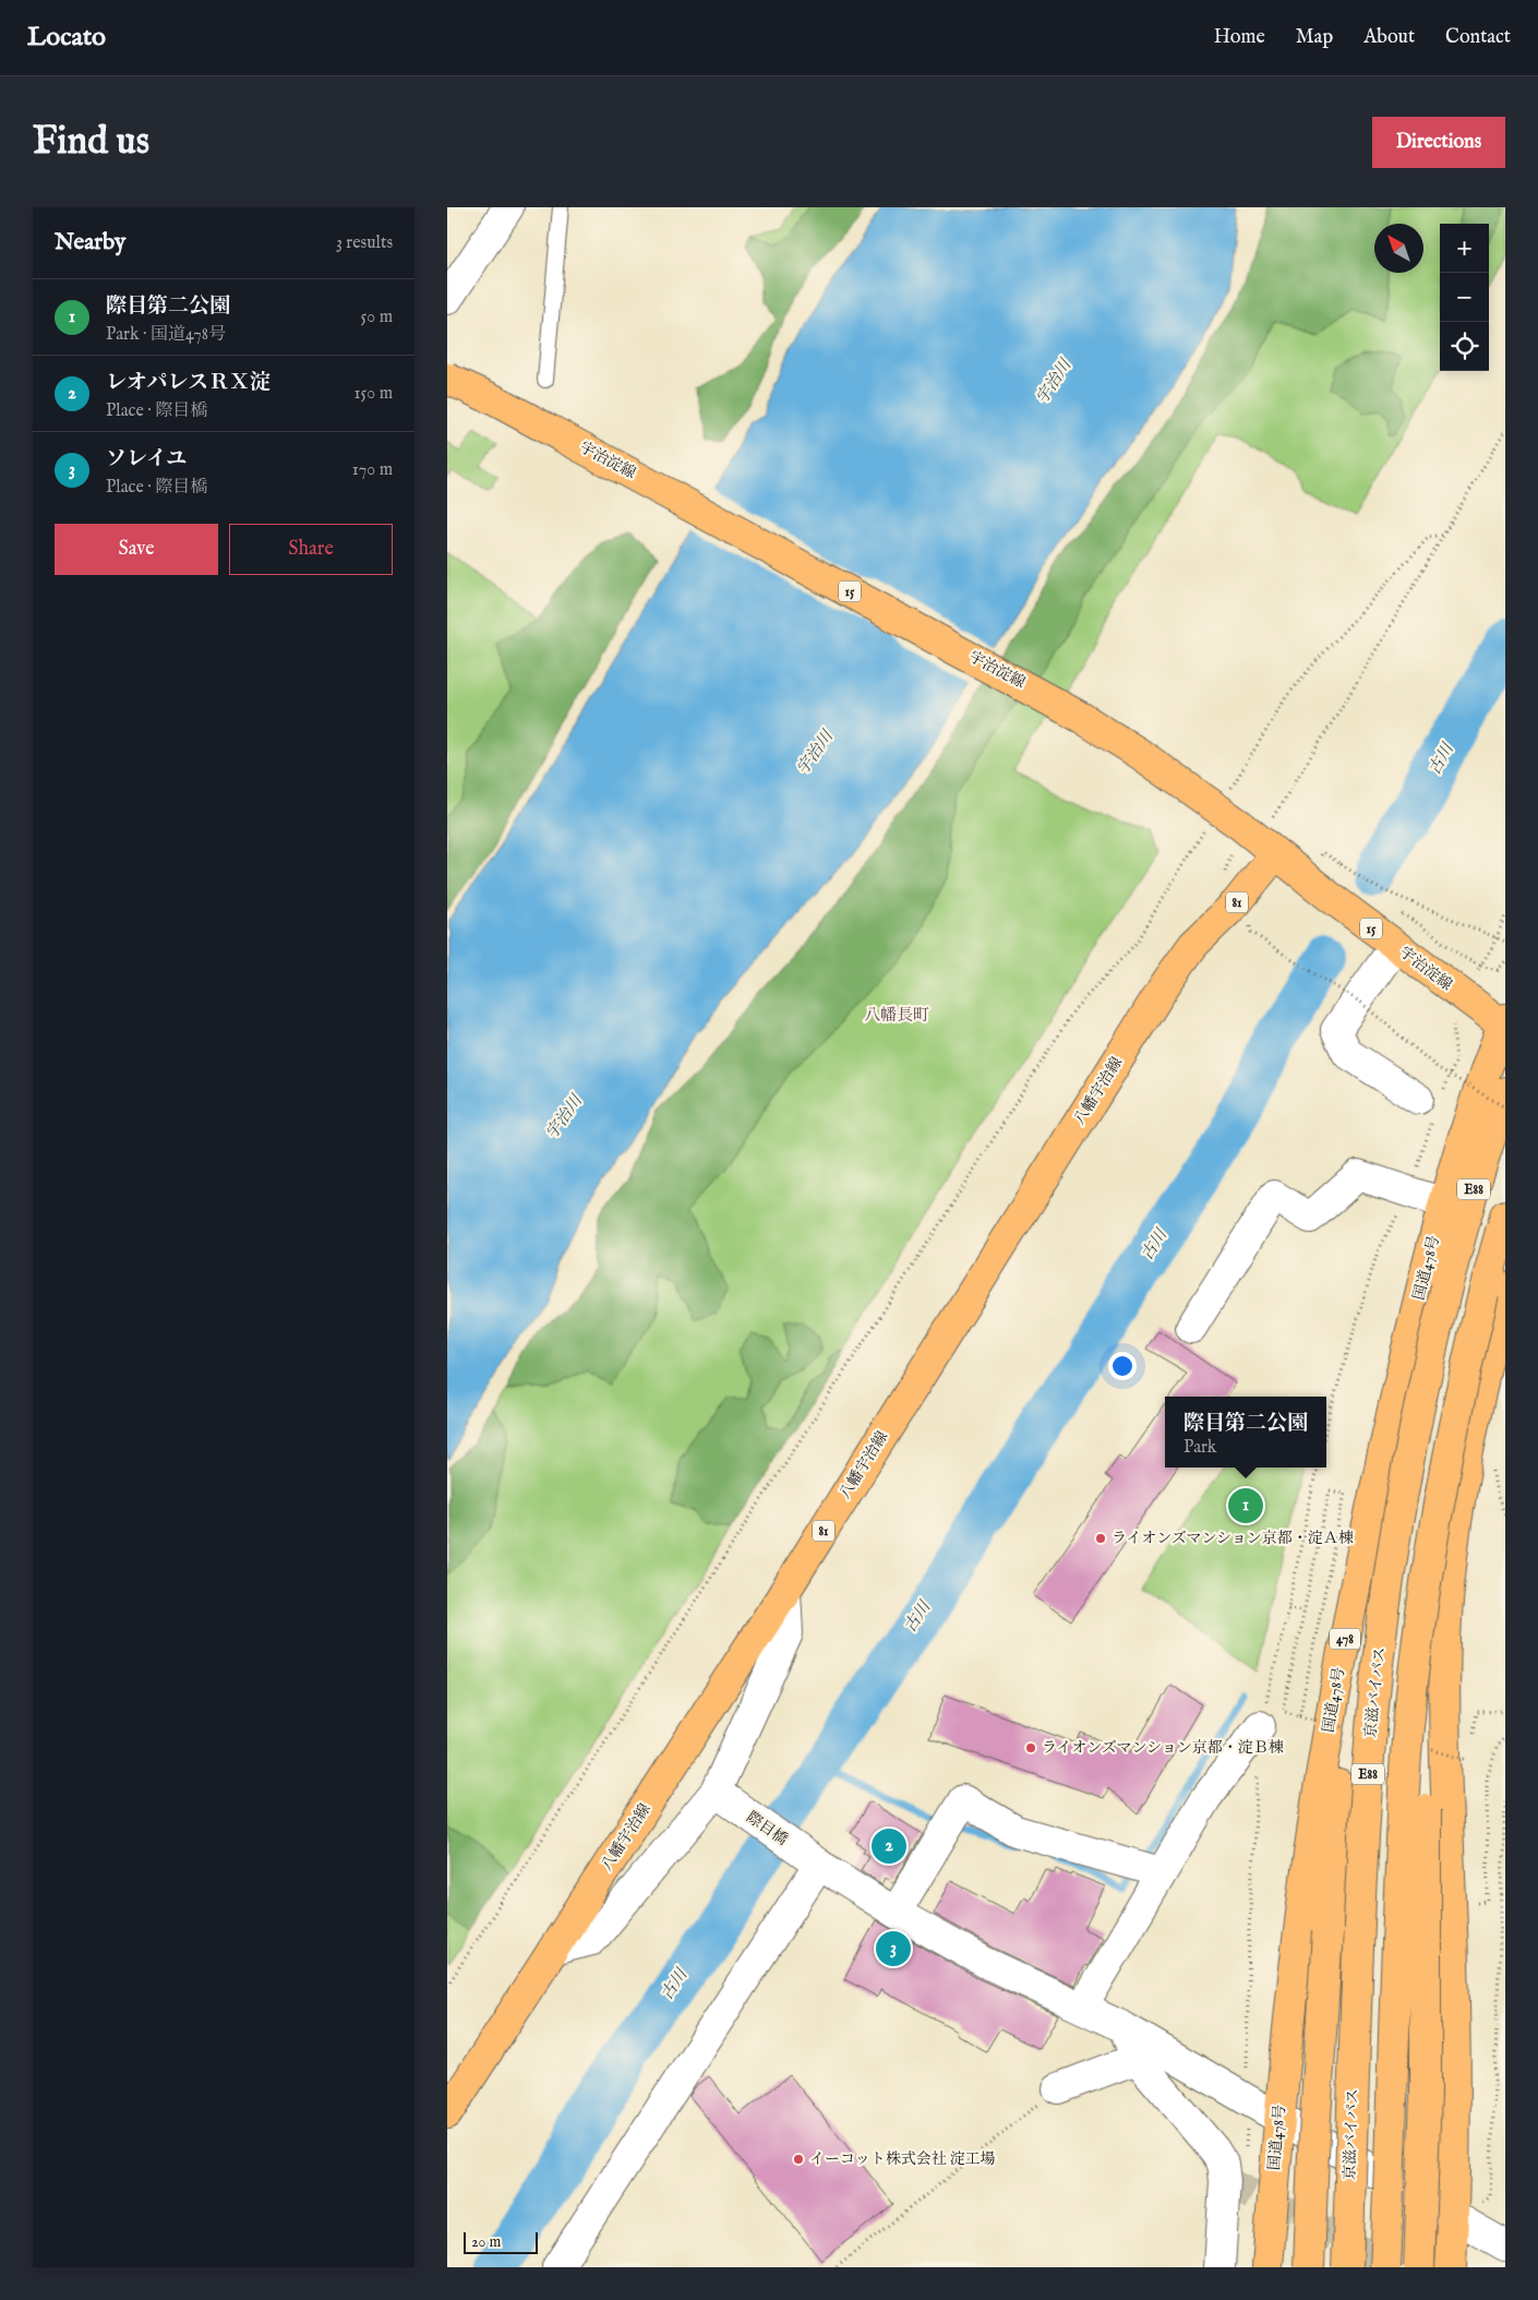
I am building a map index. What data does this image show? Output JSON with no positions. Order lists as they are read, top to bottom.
{
  "streets": {
    "main road": [
      "宇治淀線",
      "15",
      "81",
      "八幡宇治線",
      "E88",
      "国道478号",
      "478",
      "京滋バイパス"
    ],
    "street": ["際目橋"]
  },
  "crossings": [
    ["宇治淀線", "八幡宇治線"],
    ["宇治淀線", "国道478号"],
    ["国道478号", "際目橋"]
  ],
  "districts": ["八幡長町"],
  "water": ["宇治川", "古川"],
  "places": ["ライオンズマンション京都・淀Ａ棟", "ライオンズマンション京都・淀Ｂ棟", "イーコット株式会社 淀工場"],
  "scale_bar": "20 m",
  "north": "top left",
  "page": {
    "header": "Locato",
    "nav": [
      "Home",
      "Map",
      "About",
      "Contact"
    ],
    "buttons": [
      "Directions",
      ["Save", "Share"]
    ],
    "title": "Find us",
    "heading": ["Nearby", "3 results"],
    "map_buttons": ["+", "−"],
    "list": [
      {
        "mark": "1",
        "name": "際目第二公園",
        "note": "Park · 国道478号",
        "value": "50 m"
      },
      {
        "mark": "2",
        "name": "レオパレスＲＸ淀",
        "note": "Place · 際目橋",
        "value": "150 m"
      },
      {
        "mark": "3",
        "name": "ソレイユ",
        "note": "Place · 際目橋",
        "value": "170 m"
      }
    ],
    "popup": ["際目第二公園", "Park"],
    "pins": ["1", "2", "3"],
    "scale": "20 m"
  }
}
